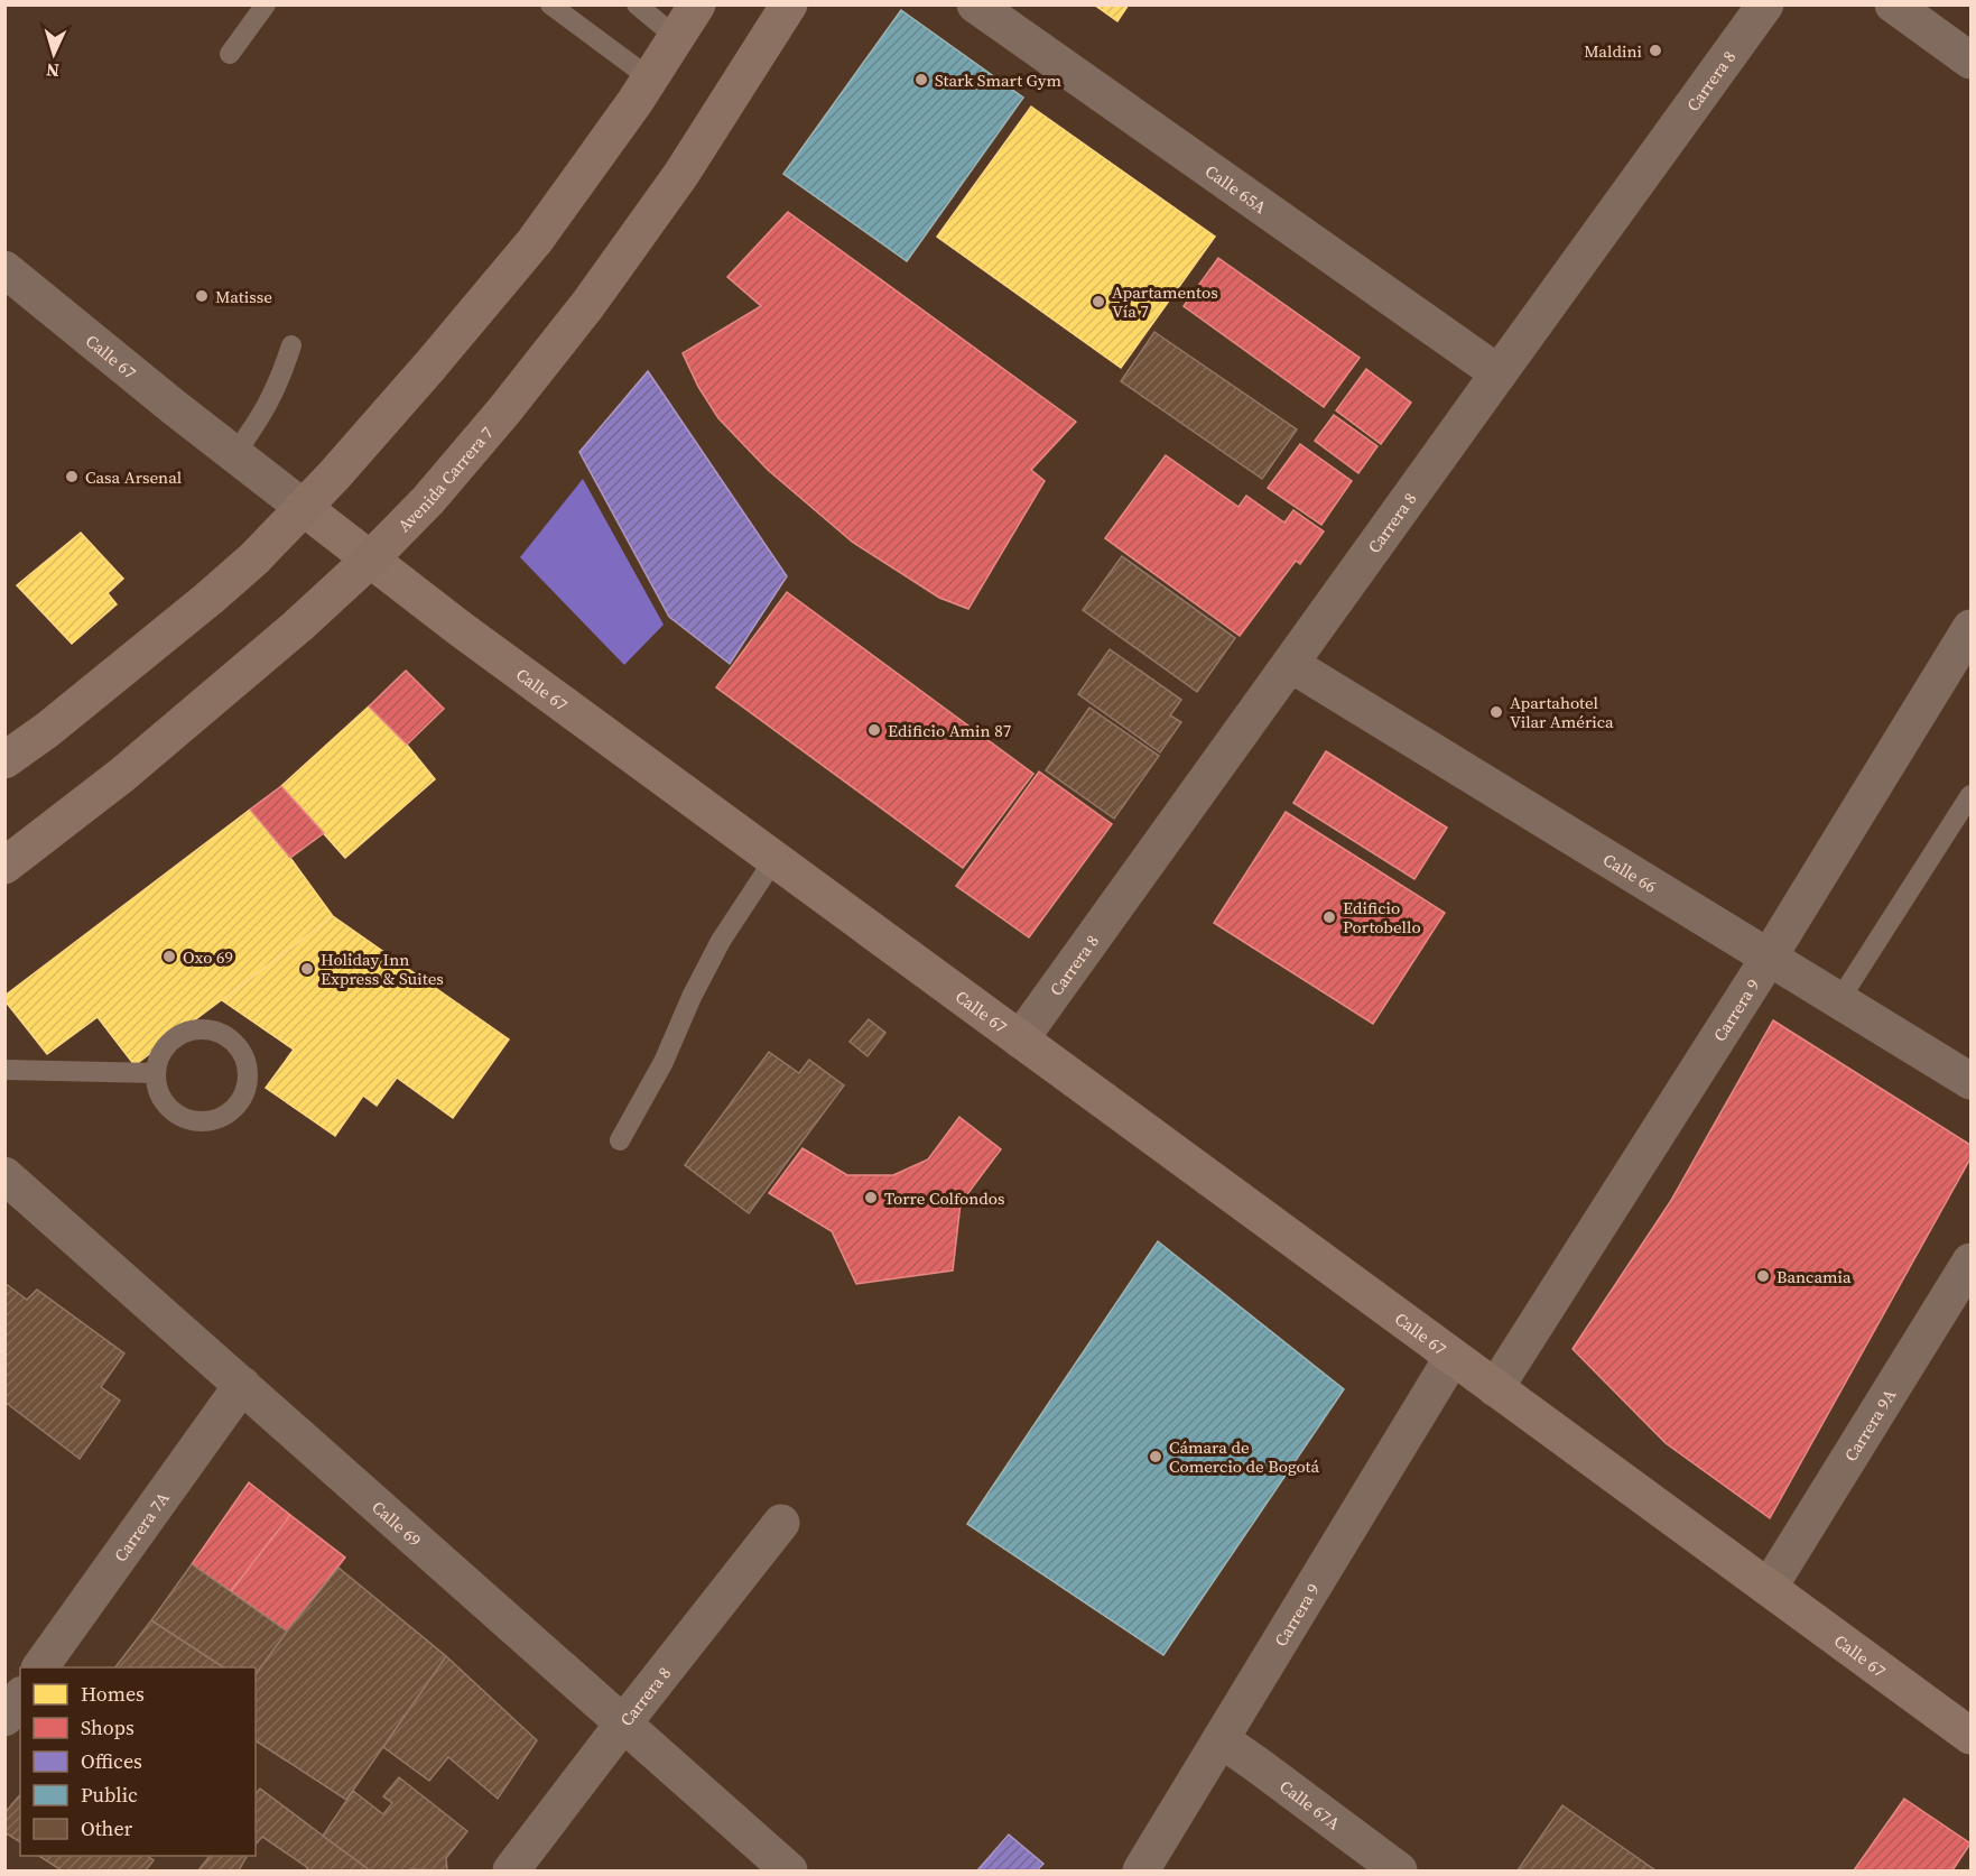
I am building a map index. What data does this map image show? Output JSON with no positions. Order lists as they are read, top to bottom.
{
  "streets": {
    "main road": ["Calle 67", "Avenida Carrera 7"],
    "street": [
      "Carrera 8",
      "Calle 65A",
      "Calle 66",
      "Carrera 9",
      "Carrera 9A",
      "Calle 69",
      "Carrera 7A",
      "Calle 67A"
    ]
  },
  "crossings": [
    ["Carrera 8", "Calle 65A"],
    ["Carrera 8", "Calle 67"],
    ["Carrera 8", "Calle 66"],
    ["Carrera 8", "Calle 69"],
    ["Calle 67", "Avenida Carrera 7"],
    ["Calle 67", "Carrera 9"],
    ["Calle 67", "Carrera 9A"],
    ["Calle 66", "Carrera 9"],
    ["Carrera 9", "Calle 67A"],
    ["Calle 69", "Carrera 7A"]
  ],
  "places": [
    "Maldini",
    "Stark Smart Gym",
    "Matisse",
    "Apartamentos Vía 7",
    "Casa Arsenal",
    "Apartahotel Vilar América",
    "Edificio Amin 87",
    "Edificio Portobello",
    "Oxo 69",
    "Holiday Inn Express & Suites",
    "Torre Colfondos",
    "Bancamia",
    "Cámara de Comercio de Bogotá"
  ],
  "legend": [
    "Homes",
    "Shops",
    "Offices",
    "Public",
    "Other"
  ],
  "north": "bottom"
}
